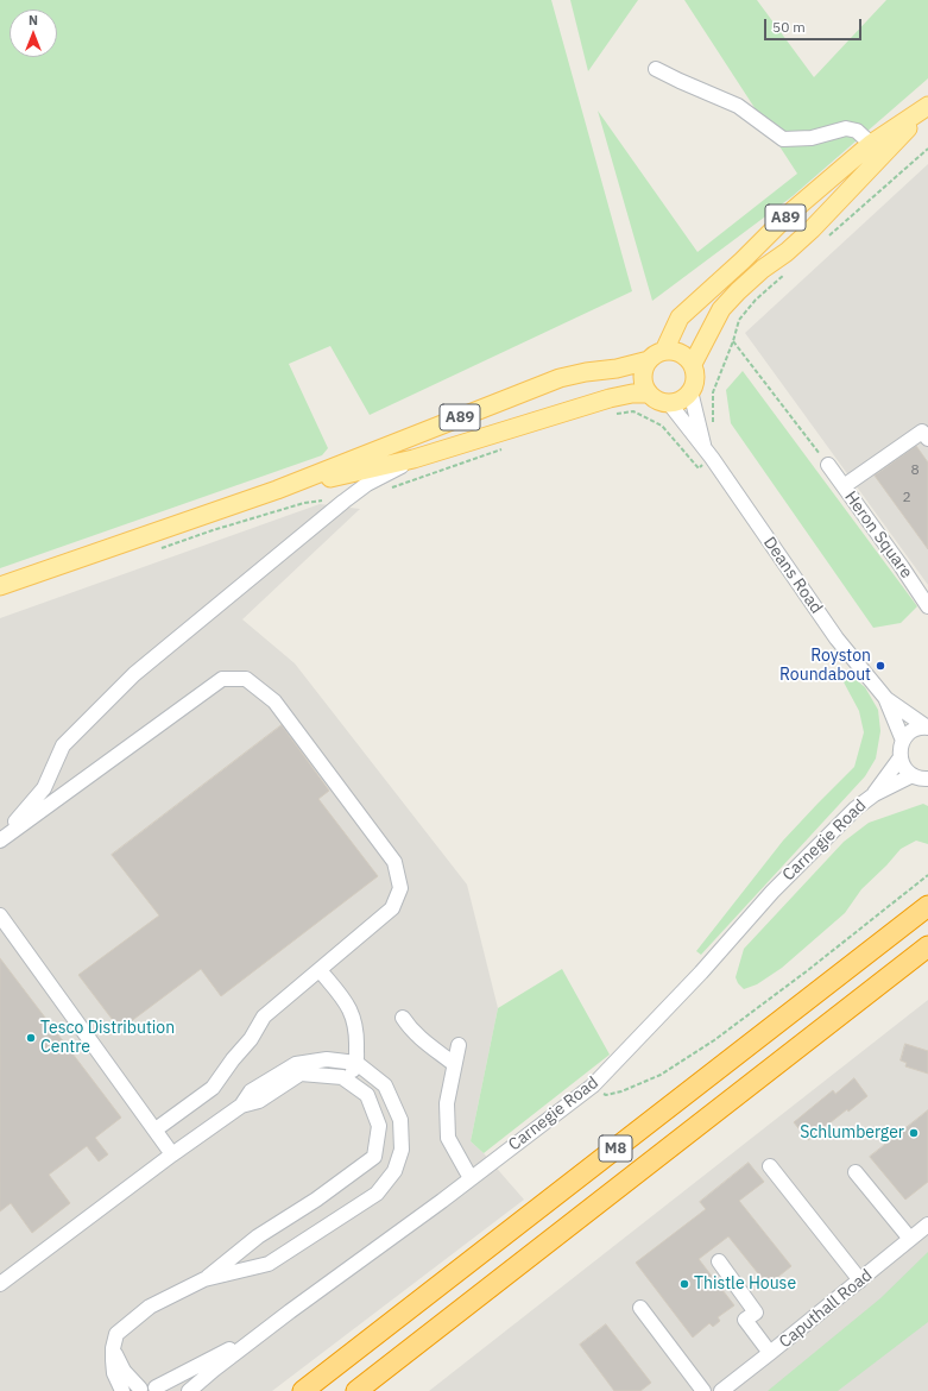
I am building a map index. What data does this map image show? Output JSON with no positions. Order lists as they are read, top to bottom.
{
  "streets": {
    "highway": ["M8"],
    "main road": ["A89"],
    "street": [
      "Heron Square",
      "Deans Road",
      "Carnegie Road",
      "Caputhall Road"
    ]
  },
  "crossings": [
    ["A89", "Deans Road"]
  ],
  "places": [
    "Royston Roundabout",
    "Tesco Distribution Centre",
    "Schlumberger",
    "Thistle House"
  ],
  "house_numbers": ["8", "2"],
  "scale_bar": "50 m",
  "north": "top"
}
